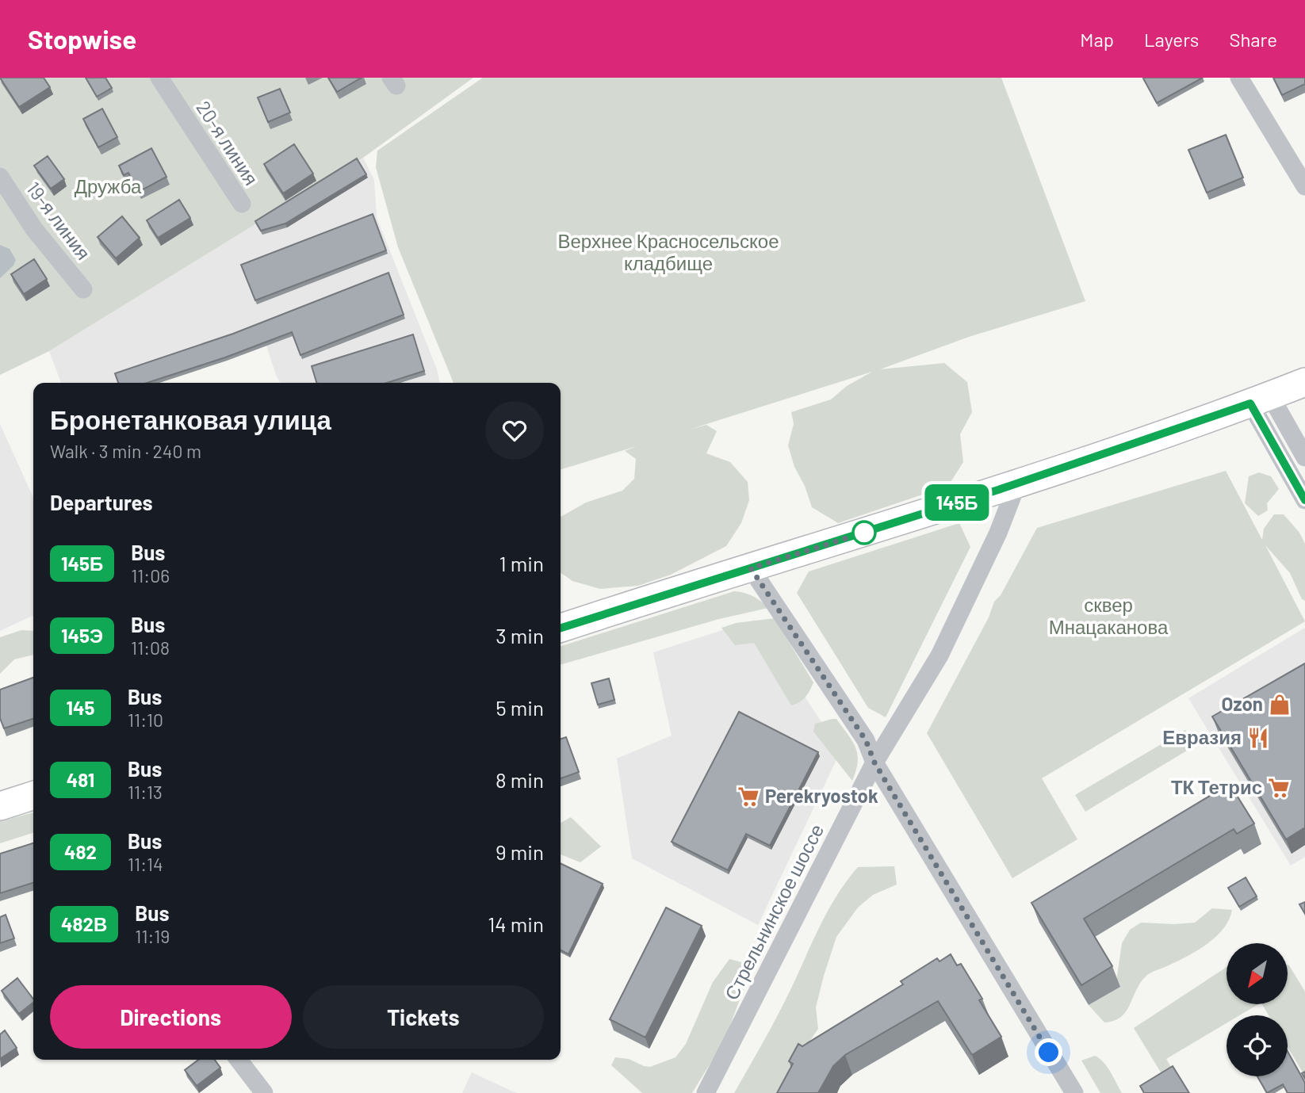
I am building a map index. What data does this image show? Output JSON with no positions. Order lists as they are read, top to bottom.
{
  "streets": {
    "street": ["20-я линия", "19-я линия", "Стрельнинское шоссе"]
  },
  "parks": ["Дружба", "Верхнее Красносельское кладбище", "сквер Мнацаканова"],
  "places": {
    "shop": ["Ozon"],
    "restaurant": ["Евразия"],
    "supermarket": ["ТК Тетрис", "Perekryostok"]
  },
  "lines": ["bus line 145Б"],
  "north": "bottom left",
  "page": {
    "header": "Stopwise",
    "nav": ["Map", "Layers", "Share"],
    "on_map": "145Б",
    "heading": [
      ["Бронетанковая улица", "Walk · 3 min · 240 m"],
      "Departures"
    ],
    "list": [
      {
        "mark": "145Б",
        "name": "Bus",
        "note": "11:06",
        "value": "1 min"
      },
      {
        "mark": "145Э",
        "name": "Bus",
        "note": "11:08",
        "value": "3 min"
      },
      {
        "mark": "145",
        "name": "Bus",
        "note": "11:10",
        "value": "5 min"
      },
      {
        "mark": "481",
        "name": "Bus",
        "note": "11:13",
        "value": "8 min"
      },
      {
        "mark": "482",
        "name": "Bus",
        "note": "11:14",
        "value": "9 min"
      },
      {
        "mark": "482В",
        "name": "Bus",
        "note": "11:19",
        "value": "14 min"
      }
    ],
    "buttons": ["Directions", "Tickets"]
  }
}
